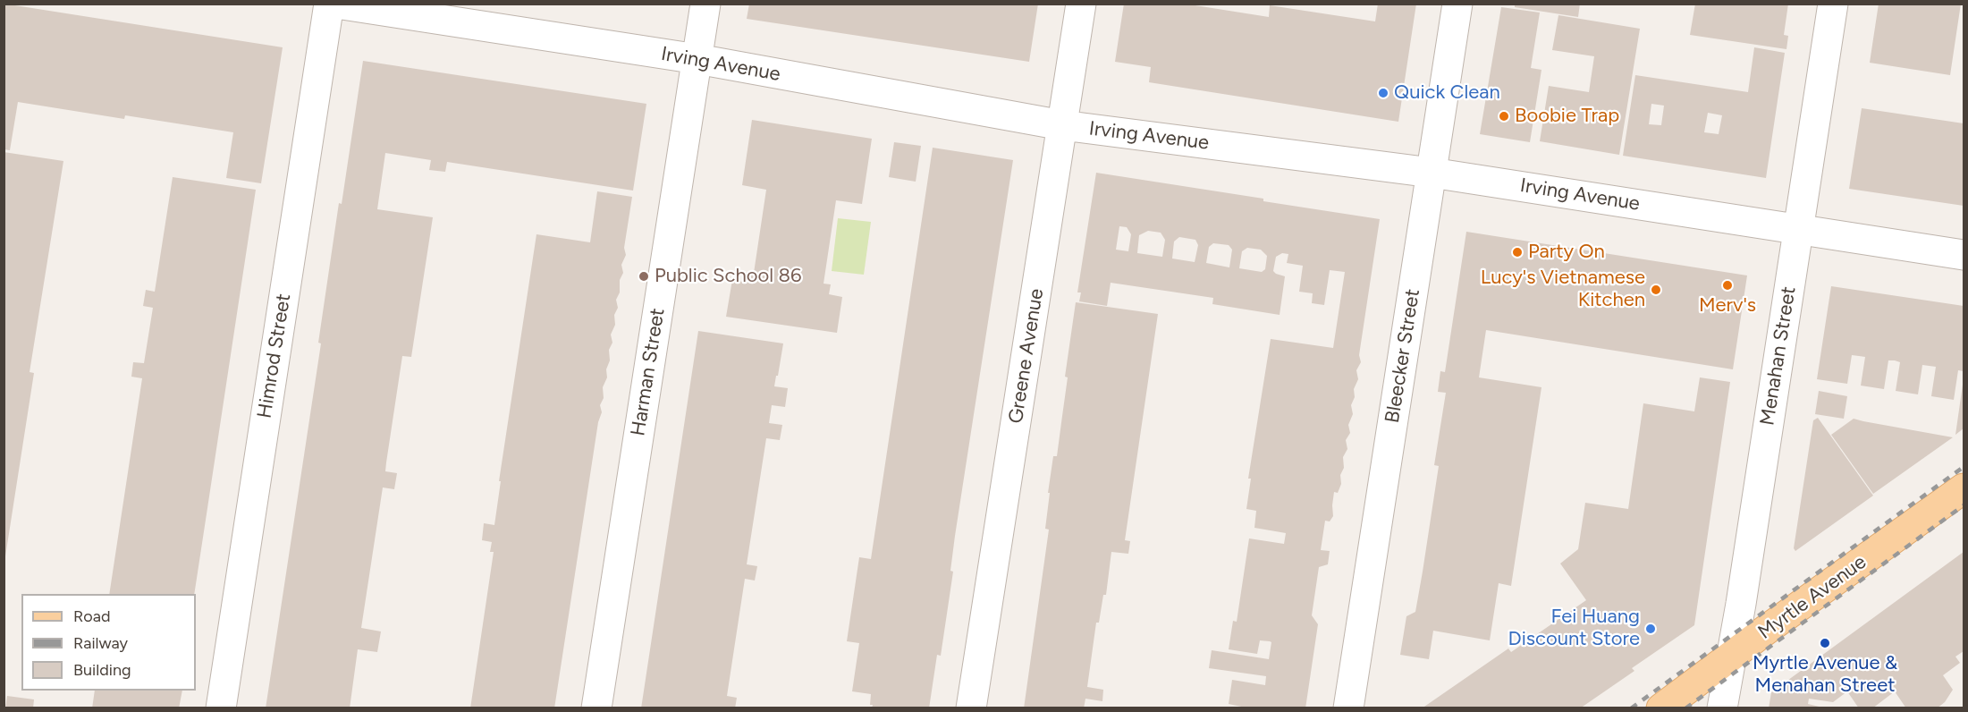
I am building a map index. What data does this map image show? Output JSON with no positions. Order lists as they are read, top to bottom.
{
  "streets": {
    "main road": ["Myrtle Avenue"],
    "street": [
      "Irving Avenue",
      "Himrod Street",
      "Greene Avenue",
      "Bleecker Street",
      "Menahan Street",
      "Harman Street"
    ]
  },
  "crossings": [
    ["Irving Avenue", "Greene Avenue"],
    ["Irving Avenue", "Bleecker Street"],
    ["Irving Avenue", "Menahan Street"],
    ["Irving Avenue", "Harman Street"],
    ["Menahan Street", "Myrtle Avenue"]
  ],
  "places": [
    "Quick Clean",
    "Boobie Trap",
    "Party On",
    "Public School 86",
    "Merv's",
    "Lucy's Vietnamese Kitchen",
    "Fei Huang Discount Store",
    "Myrtle Avenue & Menahan Street"
  ],
  "legend": ["Road", "Railway", "Building"]
}
